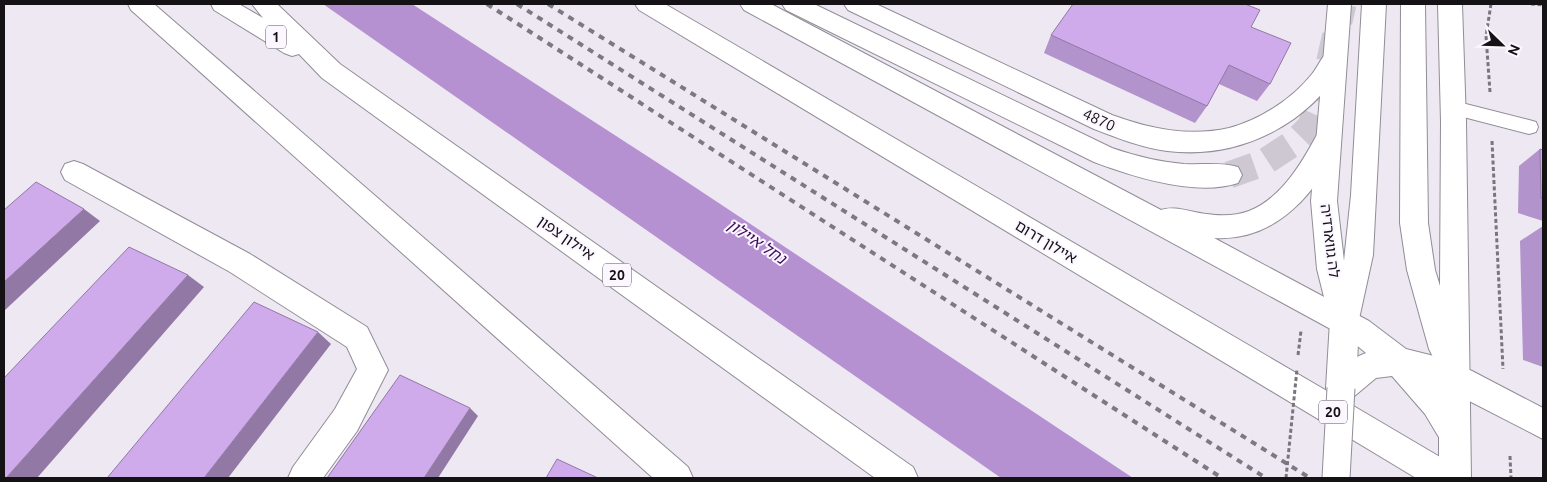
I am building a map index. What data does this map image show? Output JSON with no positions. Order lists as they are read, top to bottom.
{
  "streets": {
    "main road": [
      "1",
      "4870",
      "איילון צפון",
      "לה גווארדיה",
      "איילון דרום",
      "20"
    ]
  },
  "crossings": [
    ["1", "איילון צפון"],
    ["4870", "לה גווארדיה"]
  ],
  "water": ["נחל איילון"],
  "north": "bottom right"
}
